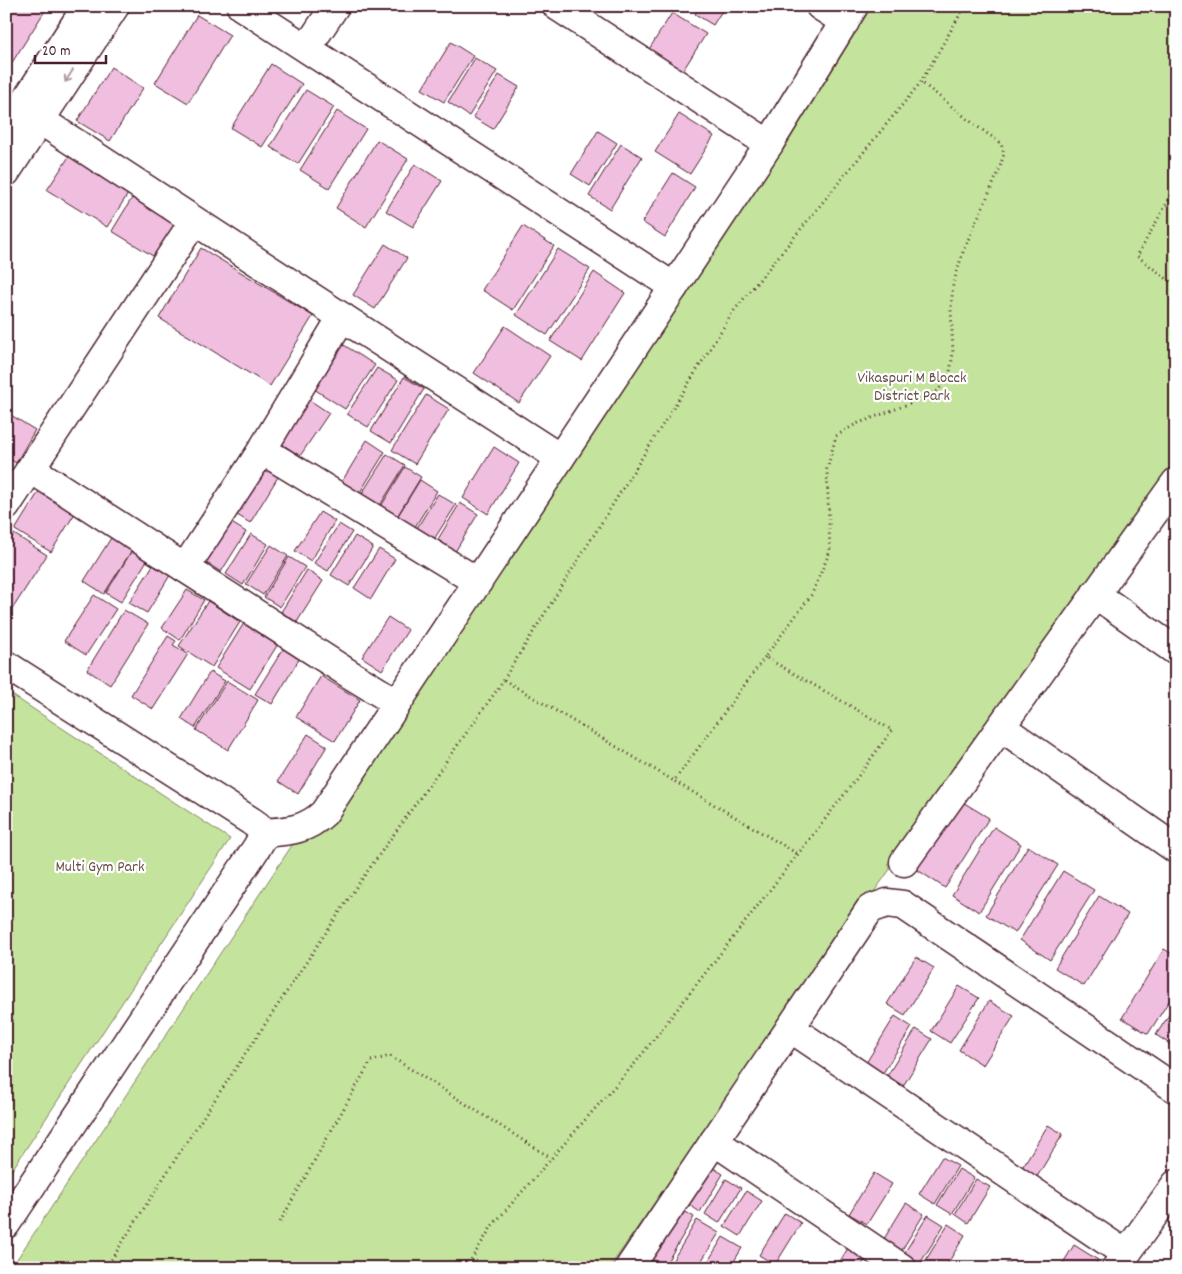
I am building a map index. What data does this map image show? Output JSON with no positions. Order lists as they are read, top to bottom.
{
  "parks": ["Vikaspuri M Blocck District Park", "Multi Gym Park"],
  "scale_bar": "20 m"
}
